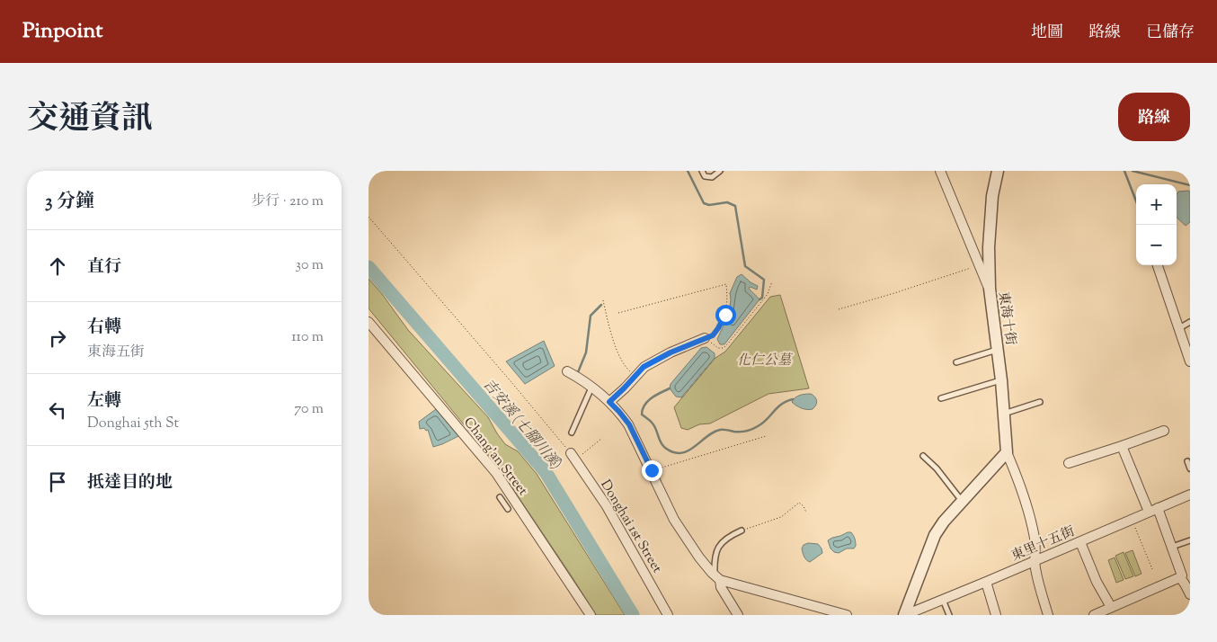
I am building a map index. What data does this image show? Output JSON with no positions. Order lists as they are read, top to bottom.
{
  "streets": {
    "street": [
      "東海十街",
      "Chang'an Street",
      "Donghai 1st Street",
      "東里十五街"
    ]
  },
  "water": ["吉安溪 (七腳川溪)"],
  "parks": ["化仁公墓"],
  "page": {
    "header": "Pinpoint",
    "nav": ["地圖", "路線", "已儲存"],
    "title": "交通資訊",
    "buttons": "路線",
    "heading": ["3 分鐘", "步行 · 210 m"],
    "map_buttons": ["+", "−"],
    "list": [
      ["直行", "30 m"],
      ["右轉", "東海五街", "110 m"],
      ["左轉", "Donghai 5th St", "70 m"],
      "抵達目的地"
    ]
  }
}
